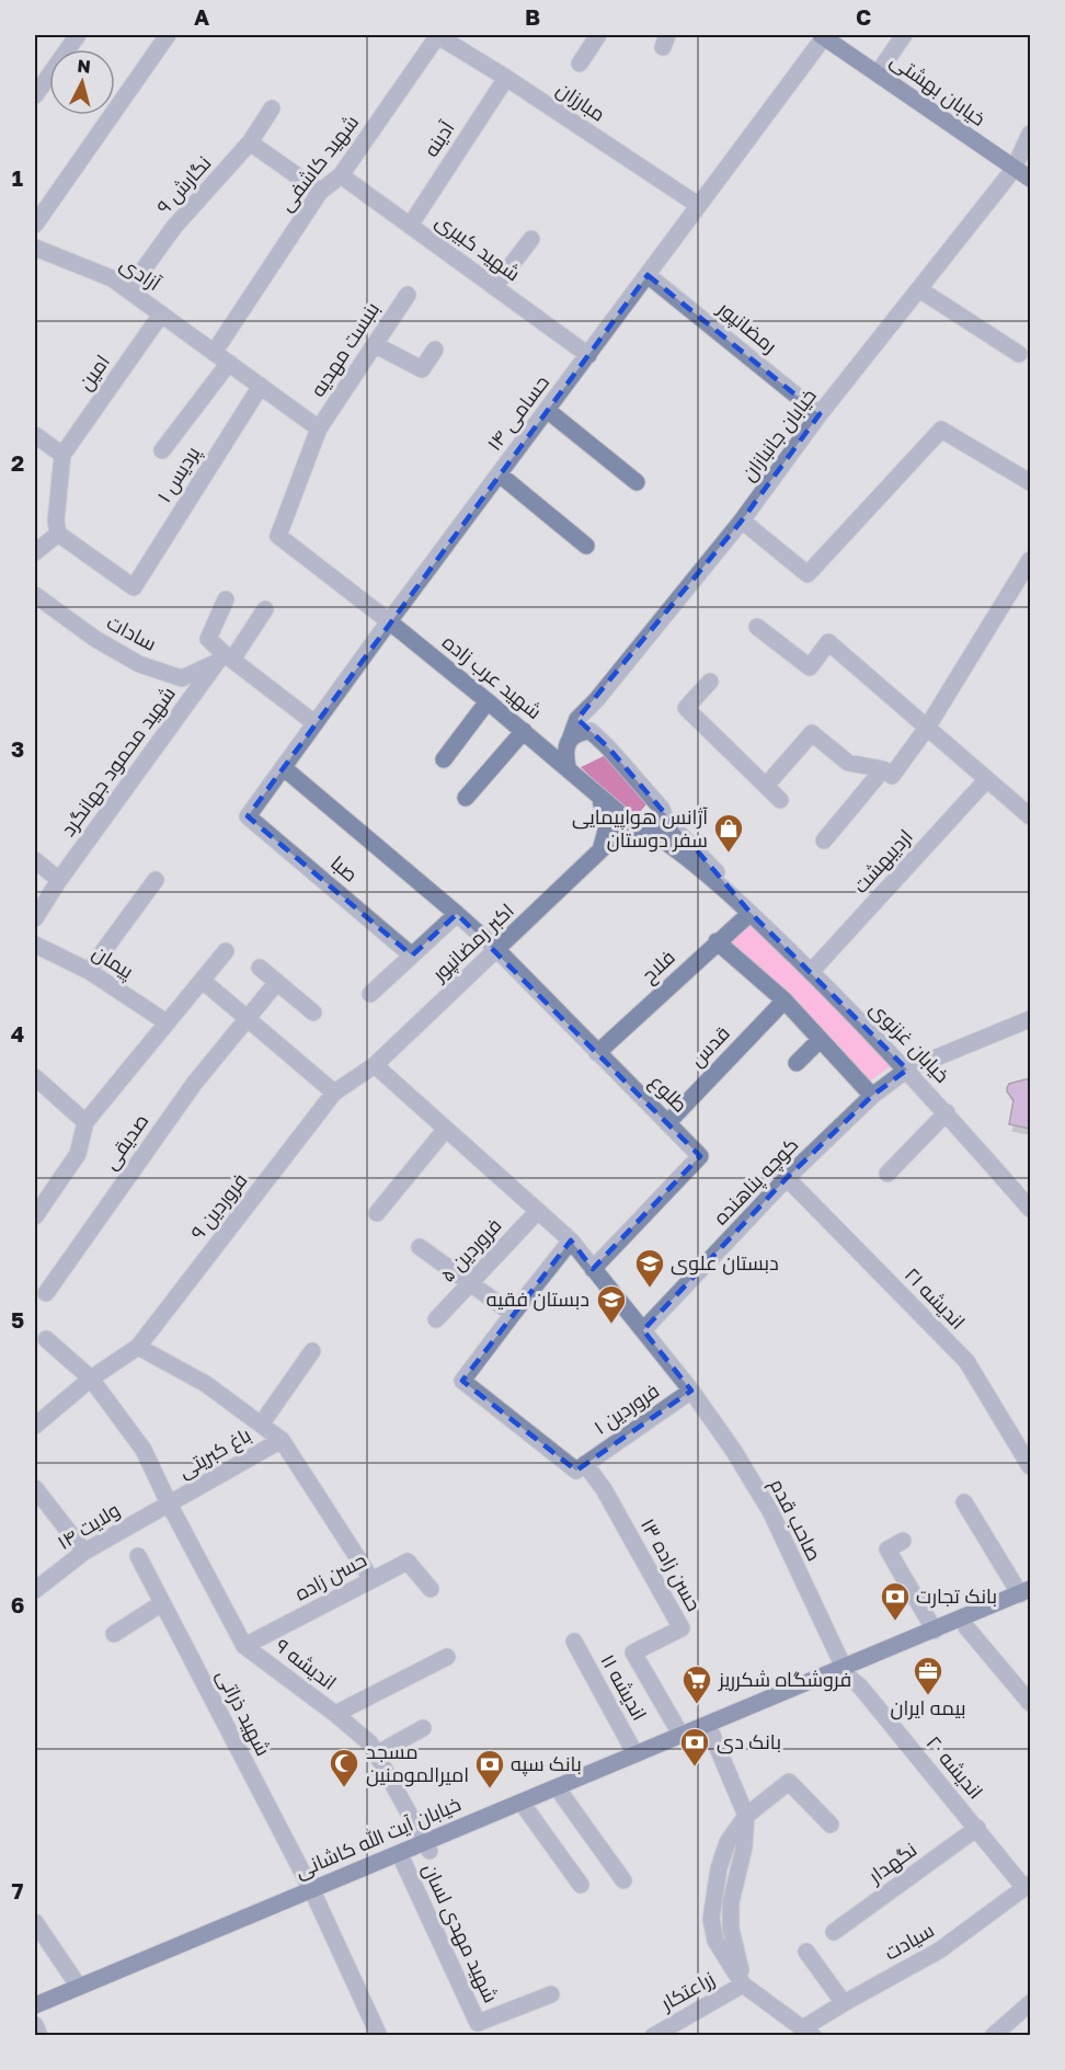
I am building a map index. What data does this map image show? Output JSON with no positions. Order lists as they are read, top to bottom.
{
  "streets": {
    "main road": ["خیابان بهشتی", "خیابان آیت الله کاشانی"],
    "street": [
      "مبارزان",
      "آدینه",
      "شهید کاشفی",
      "نگارش ۹",
      "شهید کبیری",
      "آزادی",
      "رمضانپور",
      "بنبست مهدیه",
      "امین",
      "حسامی ۱۴",
      "خیابان جانبازان",
      "پردیس ۱",
      "سادات",
      "شهید عرب زاده",
      "شهید محمود جهانگرد",
      "اردیبهشت",
      "صبا",
      "اکبر رمضانپور",
      "پیمان",
      "فلاح",
      "خیابان غزنوی",
      "قدس",
      "طلوع",
      "صدیقی",
      "کوچه پناهنده",
      "فروردین ۹",
      "فروردین ۵",
      "اندیشه ۲۱",
      "فروردین ۱",
      "باغ کبریتی",
      "صاحب قدم",
      "ولایت ۱۴",
      "حسن زاده ۱۳",
      "حسن زاده",
      "اندیشه ۹",
      "اندیشه ۱۱",
      "شهید ذراتی",
      "اندیشه ۲۰",
      "نگهدار",
      "شهید مهدی لسان",
      "سیادت",
      "زراعتکار"
    ]
  },
  "crossings": [
    ["خیابان بهشتی", "حسامی ۱۴"],
    ["خیابان بهشتی", "خیابان جانبازان"],
    ["مبارزان", "آدینه"],
    ["مبارزان", "شهید کاشفی"],
    ["مبارزان", "حسامی ۱۴"],
    ["آدینه", "شهید کبیری"],
    ["شهید کاشفی", "شهید کبیری"],
    ["شهید کاشفی", "آزادی"],
    ["نگارش ۹", "آزادی"],
    ["شهید کبیری", "حسامی ۱۴"],
    ["آزادی", "بنبست مهدیه"],
    ["آزادی", "امین"],
    ["آزادی", "پردیس ۱"],
    ["رمضانپور", "حسامی ۱۴"],
    ["رمضانپور", "خیابان جانبازان"],
    ["بنبست مهدیه", "حسامی ۱۴"],
    ["بنبست مهدیه", "شهید عرب زاده"],
    ["حسامی ۱۴", "شهید عرب زاده"],
    ["حسامی ۱۴", "صبا"],
    ["سادات", "شهید محمود جهانگرد"],
    ["شهید عرب زاده", "اکبر رمضانپور"],
    ["شهید عرب زاده", "فلاح"],
    ["شهید عرب زاده", "خیابان غزنوی"],
    ["اردیبهشت", "خیابان غزنوی"],
    ["اکبر رمضانپور", "طلوع"],
    ["اکبر رمضانپور", "صاحب قدم"],
    ["فلاح", "خیابان غزنوی"],
    ["فلاح", "طلوع"],
    ["خیابان غزنوی", "کوچه پناهنده"],
    ["قدس", "طلوع"],
    ["طلوع", "صاحب قدم"],
    ["کوچه پناهنده", "اندیشه ۲۱"],
    ["کوچه پناهنده", "صاحب قدم"],
    ["فروردین ۹", "اندیشه ۹"],
    ["فروردین ۵", "صاحب قدم"],
    ["فروردین ۱", "صاحب قدم"],
    ["فروردین ۱", "حسن زاده ۱۳"],
    ["باغ کبریتی", "ولایت ۱۴"],
    ["باغ کبریتی", "اندیشه ۹"],
    ["صاحب قدم", "اندیشه ۲۰"],
    ["صاحب قدم", "خیابان آیت الله کاشانی"],
    ["ولایت ۱۴", "اندیشه ۹"],
    ["حسن زاده ۱۳", "خیابان آیت الله کاشانی"],
    ["حسن زاده", "اندیشه ۹"],
    ["اندیشه ۹", "خیابان آیت الله کاشانی"],
    ["اندیشه ۱۱", "خیابان آیت الله کاشانی"],
    ["شهید ذراتی", "خیابان آیت الله کاشانی"],
    ["اندیشه ۲۰", "خیابان آیت الله کاشانی"],
    ["اندیشه ۲۰", "نگهدار"],
    ["اندیشه ۲۰", "سیادت"],
    ["خیابان آیت الله کاشانی", "شهید مهدی لسان"]
  ],
  "places": {
    "shop": ["آژانس هواپیمایی سفر دوستان"],
    "school or university": ["دبستان علوی", "دبستان فقیه"],
    "bank": ["بانک تجارت", "بانک دی", "بانک سپه"],
    "office": ["بیمه ایران"],
    "supermarket": ["فروشگاه شکرریز"],
    "mosque": ["مسجد امیرالمومنین"]
  },
  "north": "top",
  "grid": {
    "columns": ["A", "B", "C"],
    "rows": [
      "1",
      "2",
      "3",
      "4",
      "5",
      "6",
      "7"
    ]
  }
}
